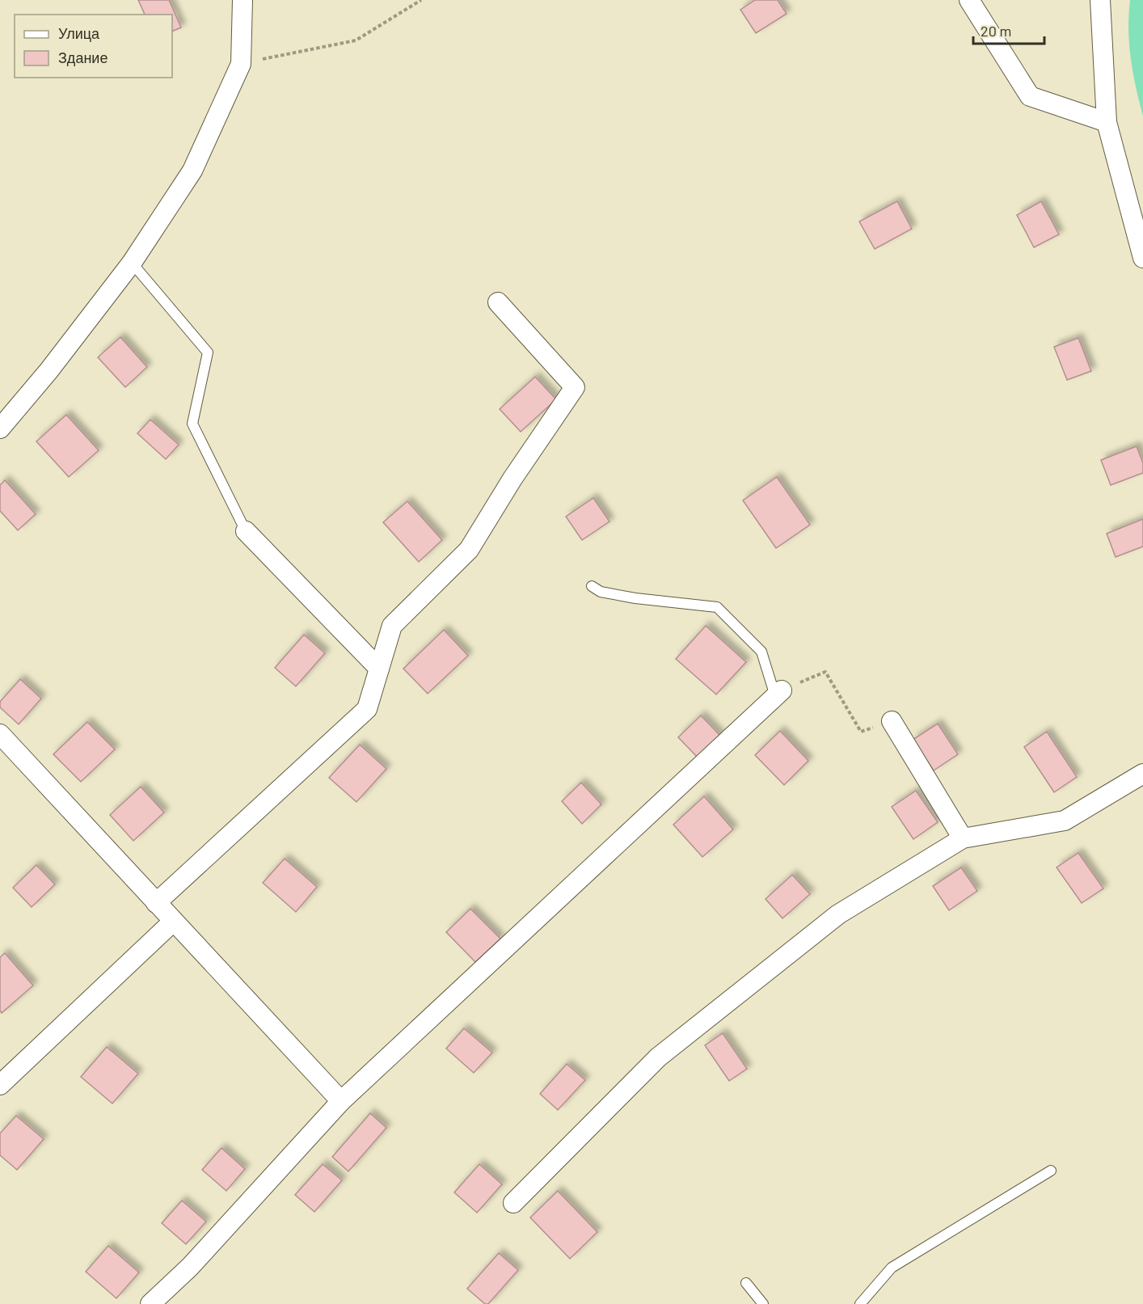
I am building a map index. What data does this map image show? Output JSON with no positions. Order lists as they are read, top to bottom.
{
  "legend": ["Улица", "Здание"],
  "scale_bar": "20 m"
}
